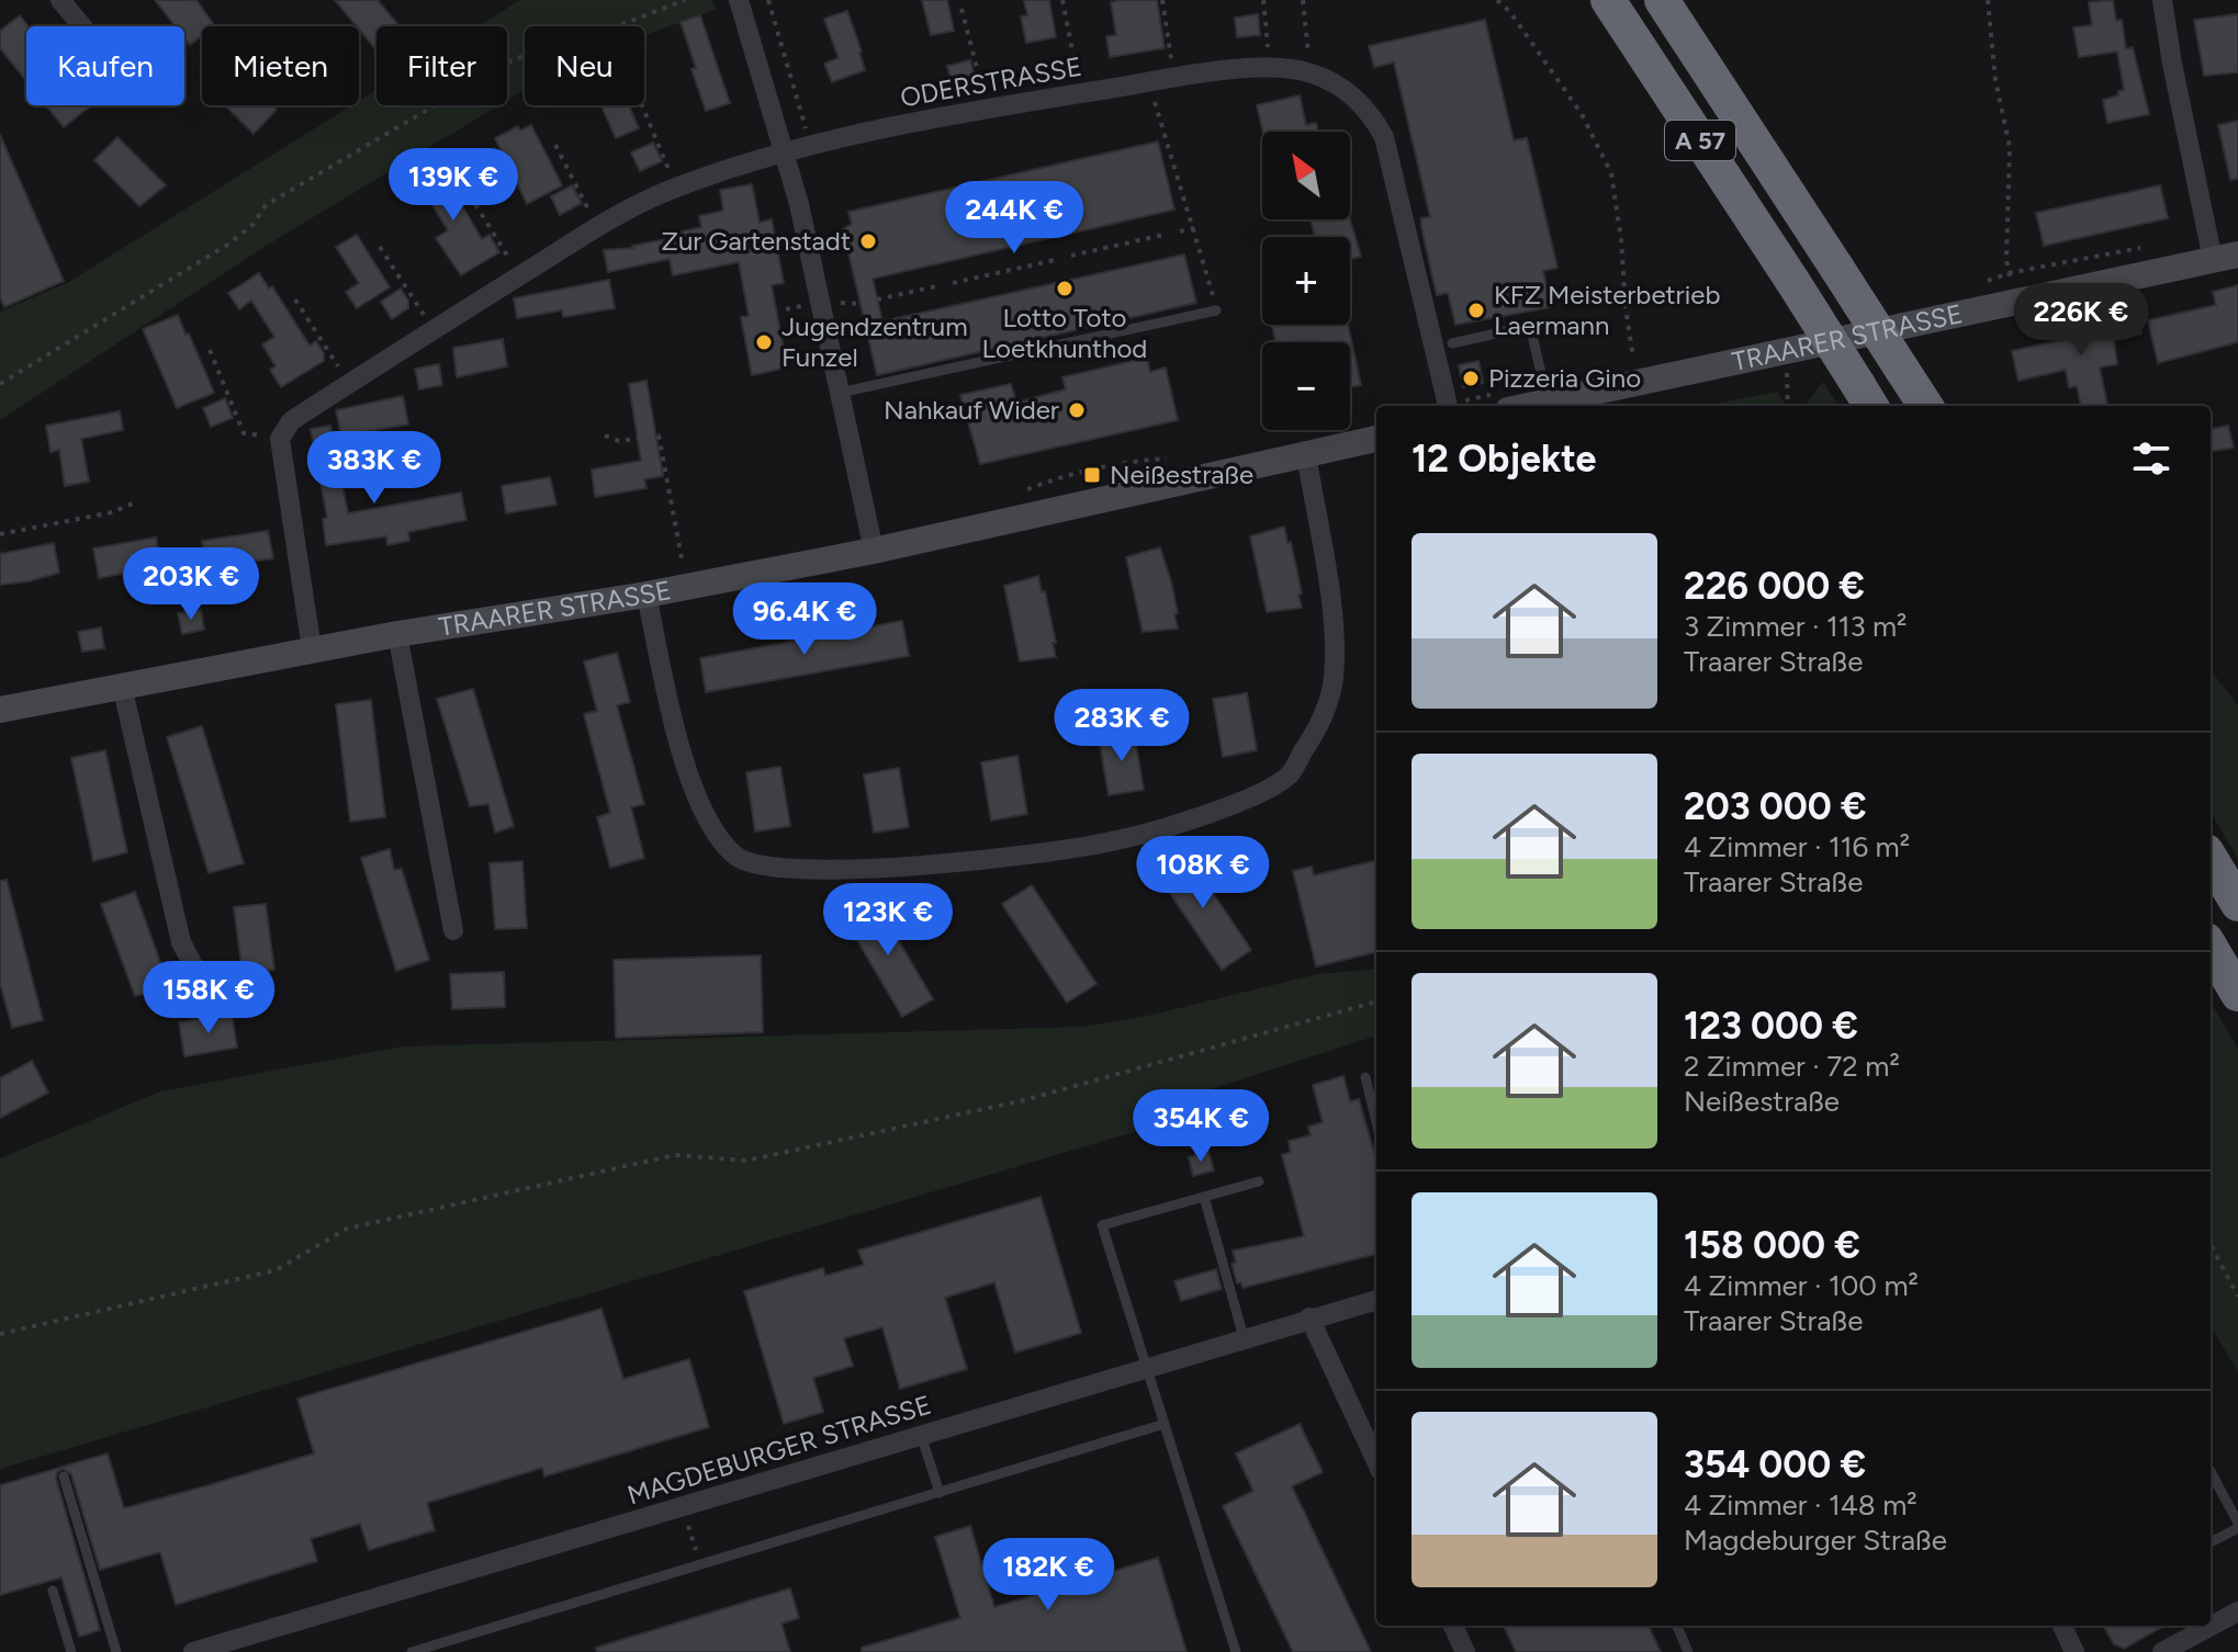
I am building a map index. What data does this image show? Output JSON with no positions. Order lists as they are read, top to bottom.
{
  "streets": {
    "highway": ["A 57"],
    "street": ["ODERSTRASSE", "TRAARER STRASSE", "MAGDEBURGER STRASSE"]
  },
  "places": {
    "other": [
      "Zur Gartenstadt",
      "Lotto Toto Loetkhunthod",
      "KFZ Meisterbetrieb Laermann",
      "Jugendzentrum Funzel",
      "Pizzeria Gino",
      "Nahkauf Wider"
    ],
    "transit": ["Neißestraße"]
  },
  "north": "top left",
  "page": {
    "chip": [
      "Kaufen",
      "Mieten",
      "Filter",
      "Neu"
    ],
    "map_buttons": ["+", "−"],
    "price": [
      "139K €",
      "244K €",
      "226K €",
      "383K €",
      "203K €",
      "96.4K €",
      "283K €",
      "108K €",
      "123K €",
      "158K €",
      "354K €",
      "182K €"
    ],
    "heading": "12 Objekte",
    "list": [
      {
        "name": "226 000 €",
        "note": "3 Zimmer · 113 m² · Traarer Straße"
      },
      {
        "name": "203 000 €",
        "note": "4 Zimmer · 116 m² · Traarer Straße"
      },
      {
        "name": "123 000 €",
        "note": "2 Zimmer · 72 m² · Neißestraße"
      },
      {
        "name": "158 000 €",
        "note": "4 Zimmer · 100 m² · Traarer Straße"
      },
      {
        "name": "354 000 €",
        "note": "4 Zimmer · 148 m² · Magdeburger Straße"
      }
    ]
  }
}
